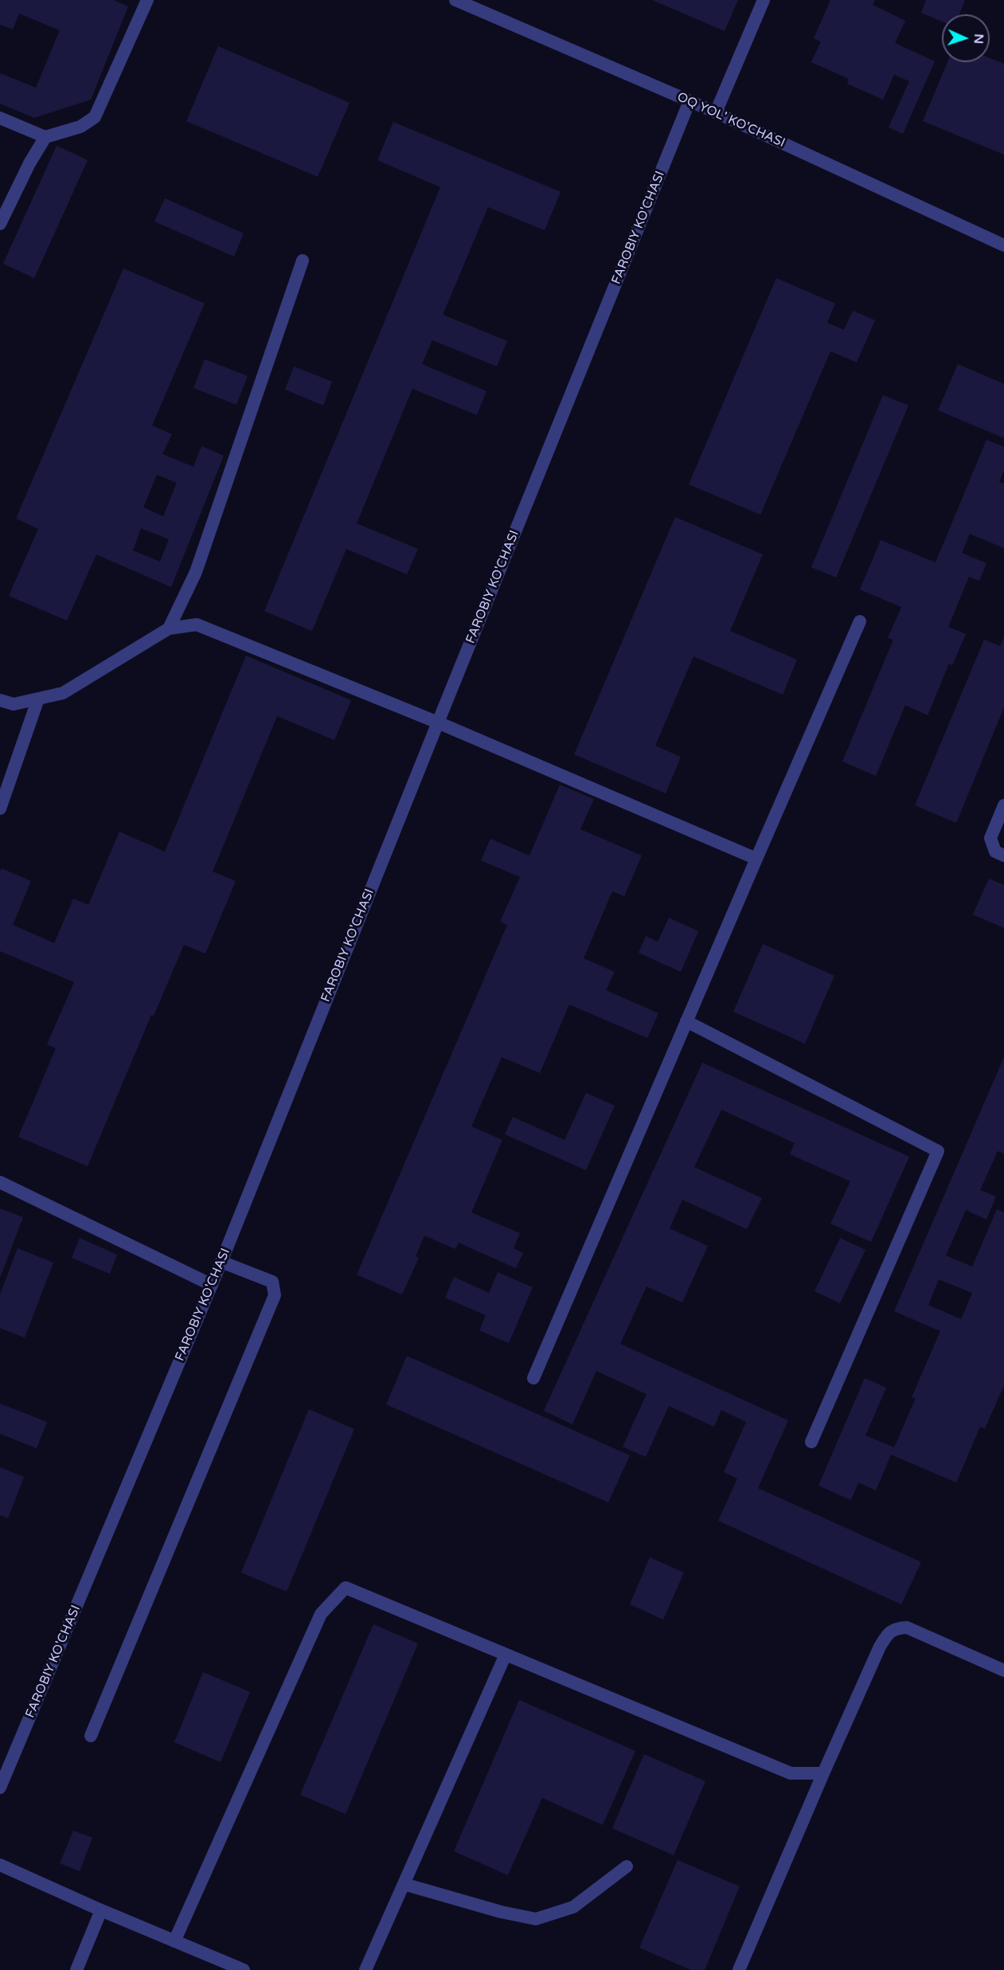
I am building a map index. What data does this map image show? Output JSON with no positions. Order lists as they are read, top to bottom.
{
  "streets": {
    "street": ["OQ YOL' KO'CHASI", "FAROBIY KO'CHASI"]
  },
  "crossings": [
    ["OQ YOL' KO'CHASI", "FAROBIY KO'CHASI"]
  ],
  "north": "right"
}
